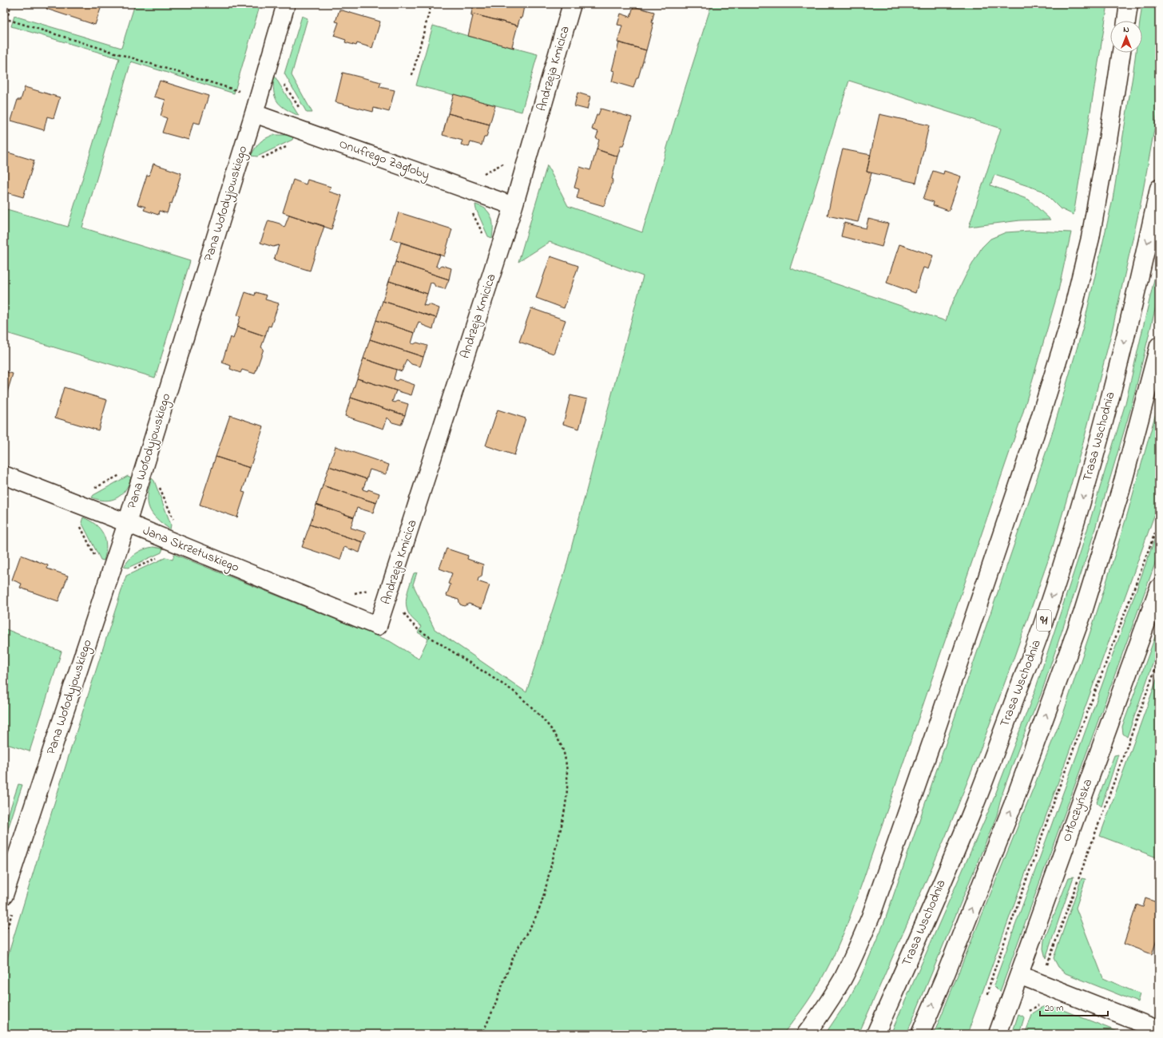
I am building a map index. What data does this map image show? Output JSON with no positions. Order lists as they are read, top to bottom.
{
  "streets": {
    "street": [
      "Andrzeja Kmicica",
      "Onufrego Zagłoby",
      "Pana Wołodyjowskiego",
      "Trasa Wschodnia",
      "Jana Skrzetuskiego",
      "91",
      "Otłoczyńska"
    ]
  },
  "crossings": [
    ["Andrzeja Kmicica", "Onufrego Zagłoby"],
    ["Andrzeja Kmicica", "Jana Skrzetuskiego"],
    ["Onufrego Zagłoby", "Pana Wołodyjowskiego"],
    ["Pana Wołodyjowskiego", "Jana Skrzetuskiego"]
  ],
  "scale_bar": "20 m",
  "north": "top"
}
